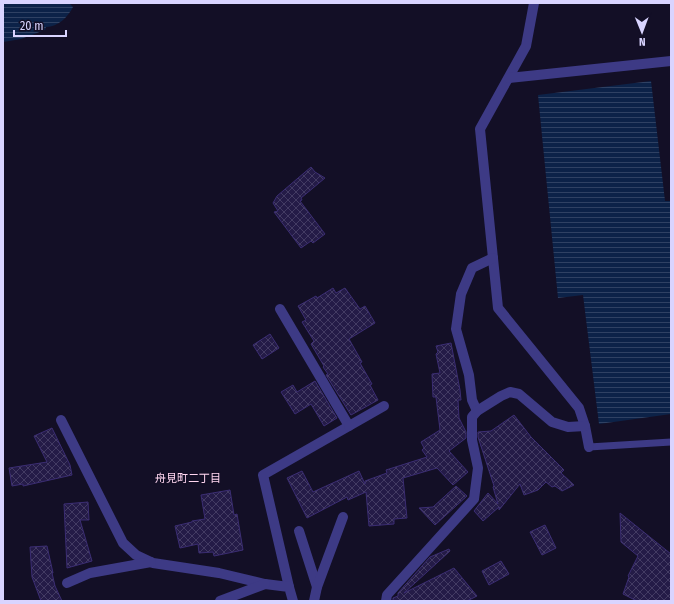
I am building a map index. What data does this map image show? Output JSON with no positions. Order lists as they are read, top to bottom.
{
  "districts": ["舟見町二丁目"],
  "scale_bar": "20 m",
  "north": "bottom"
}
